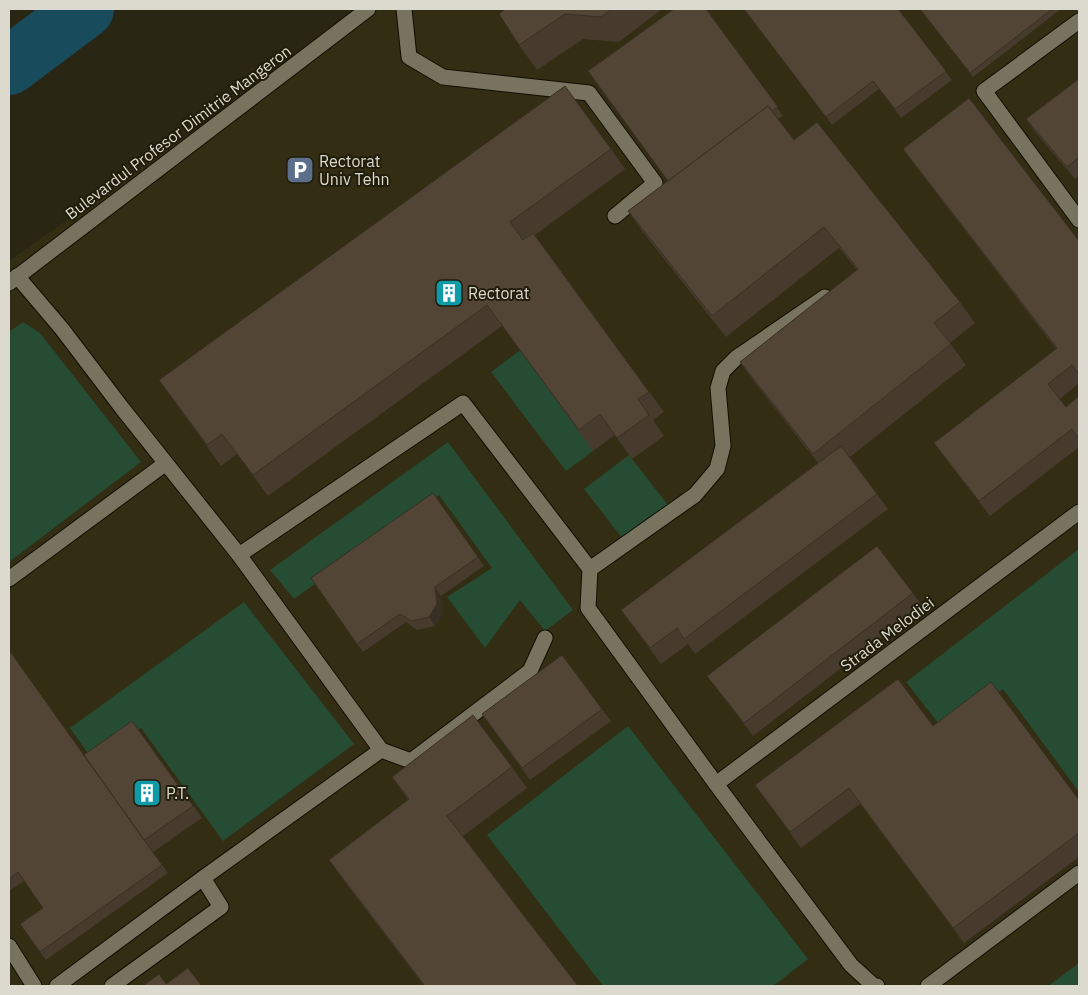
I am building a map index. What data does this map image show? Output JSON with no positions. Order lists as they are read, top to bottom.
{
  "streets": {
    "street": ["Bulevardul Profesor Dimitrie Mangeron", "Strada Melodiei"]
  },
  "places": {
    "parking": ["Rectorat Univ Tehn"],
    "building": ["Rectorat", "P.T."]
  }
}
